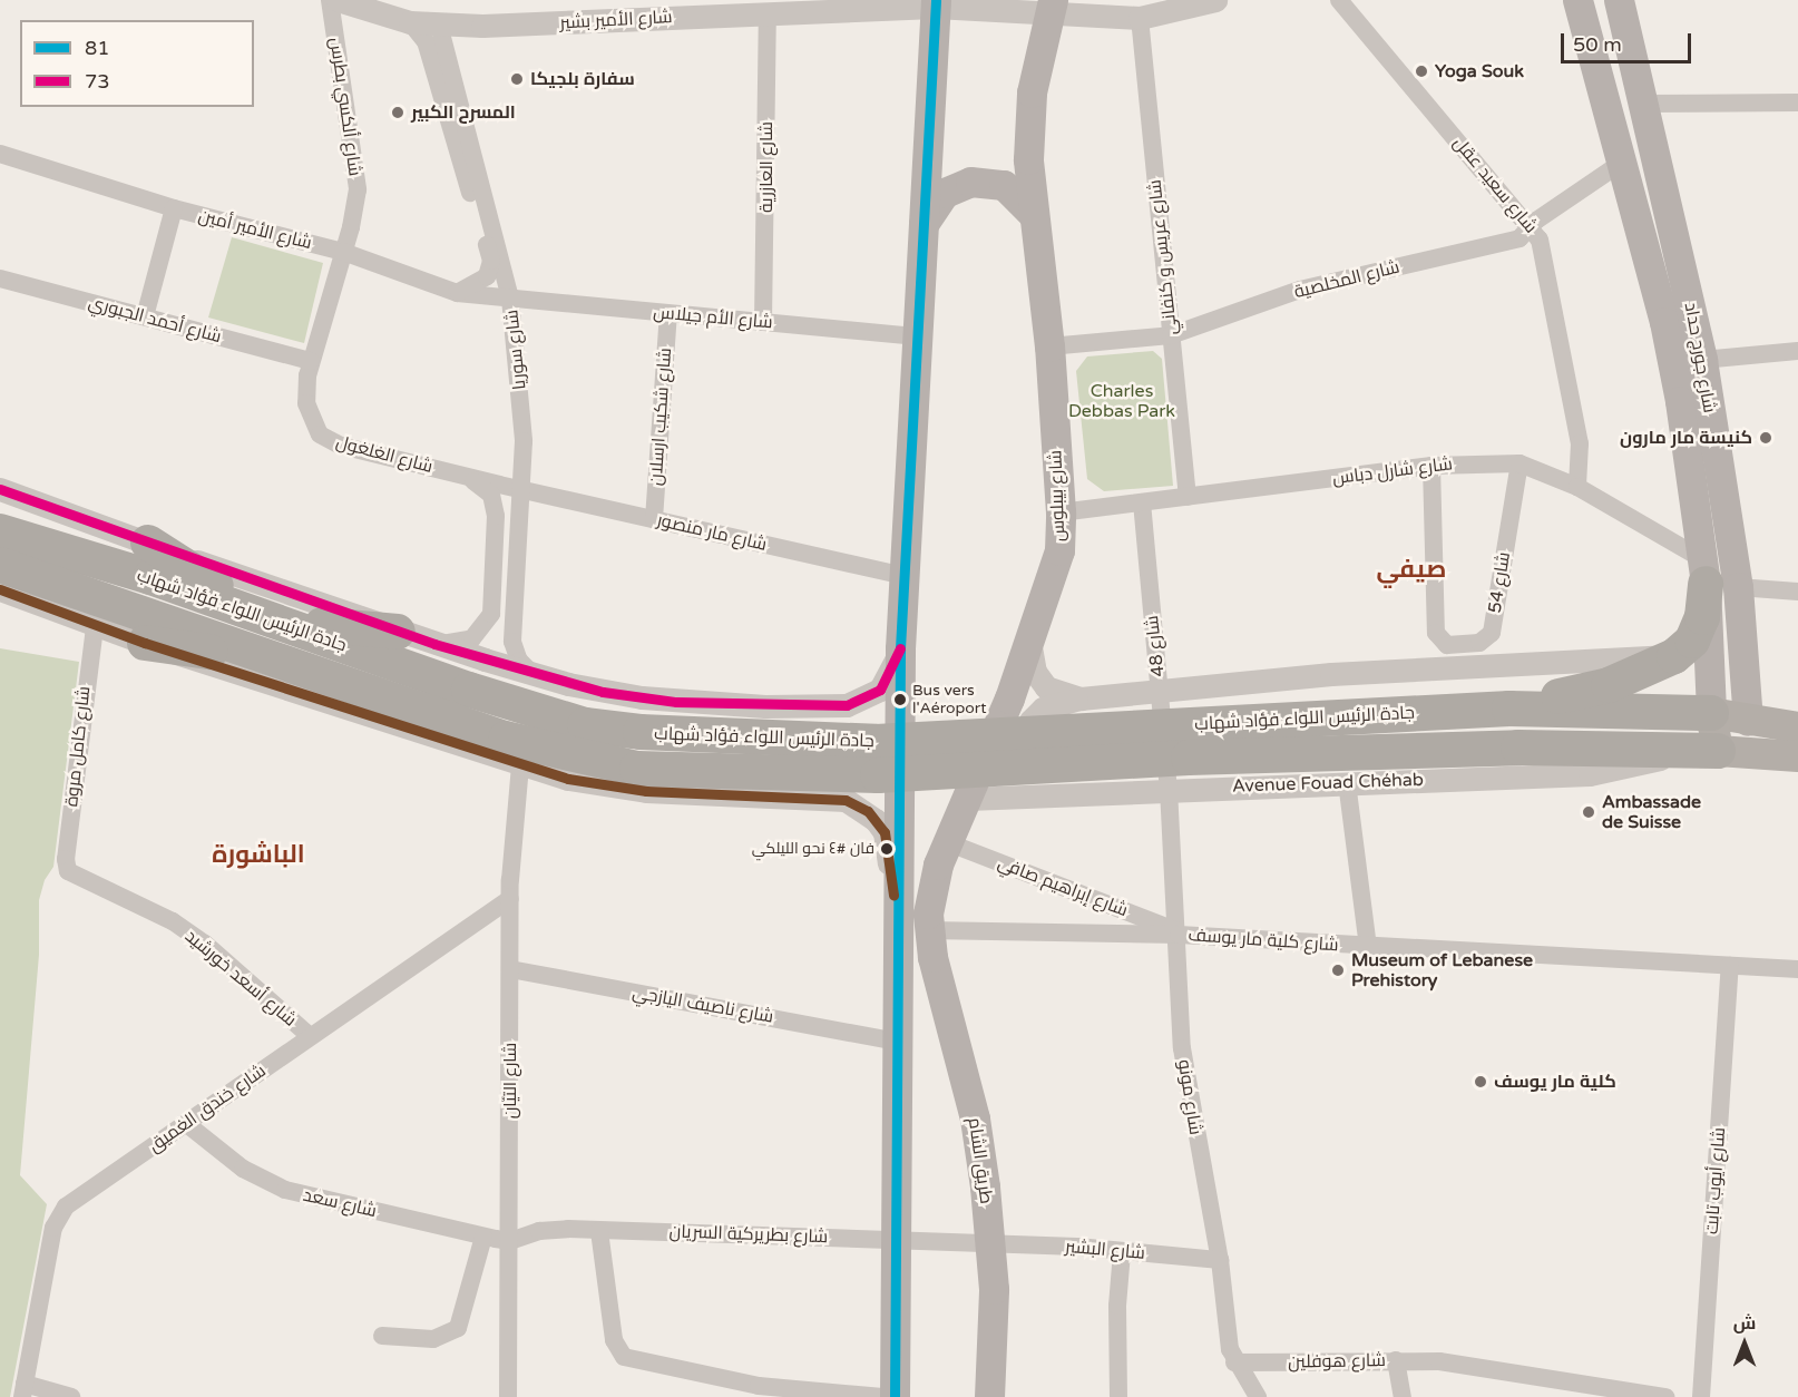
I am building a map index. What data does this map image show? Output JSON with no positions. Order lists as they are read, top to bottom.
{
  "streets": {
    "highway": ["جادة الرئيس اللواء فؤاد شهاب"],
    "main road": ["شارع جورج حداد", "شارع بيبلوس", "طريق الشام"],
    "street": [
      "شارع الأمير بشير",
      "شارع ألكسي بطرس",
      "شارع العازرية",
      "شارع سعيد عقل",
      "شارع الأمير أمين",
      "شارع عريس و كنفاني",
      "شارع المخلصية",
      "شارع الأم جيلاس",
      "شارع أحمد الجبوري",
      "شارع سوريا",
      "شارع شكيب ارسلان",
      "شارع الغلغول",
      "شارع شارل دباس",
      "شارع مار منصور",
      "شارع 54",
      "شارع 48",
      "شارع كامل مروة",
      "Avenue Fouad Chéhab",
      "شارع إبراهيم صافي",
      "شارع كلية مار يوسف",
      "شارع أسعد خورشيد",
      "شارع ناصيف اليازجي",
      "شارع التيّان",
      "شارع مونو",
      "شارع خندق الغميق",
      "شارع أيوب تابت",
      "شارع سعد",
      "شارع بطريركية السريان",
      "شارع البشير",
      "شارع هوفلين"
    ]
  },
  "crossings": [
    ["شارع الأمير بشير", "شارع العازرية"],
    ["شارع الأمير بشير", "شارع عريس و كنفاني"],
    ["شارع الأمير بشير", "شارع سوريا"],
    ["شارع الأمير بشير", "شارع بيبلوس"],
    ["شارع ألكسي بطرس", "شارع الأمير أمين"],
    ["شارع ألكسي بطرس", "شارع الغلغول"],
    ["شارع العازرية", "شارع الأم جيلاس"],
    ["شارع سعيد عقل", "شارع المخلصية"],
    ["شارع سعيد عقل", "شارع شارل دباس"],
    ["شارع الأمير أمين", "شارع الأم جيلاس"],
    ["شارع الأمير أمين", "شارع سوريا"],
    ["شارع الأمير أمين", "شارع الغلغول"],
    ["شارع عريس و كنفاني", "شارع المخلصية"],
    ["شارع عريس و كنفاني", "شارع شارل دباس"],
    ["شارع المخلصية", "شارع جورج حداد"],
    ["شارع المخلصية", "شارع بيبلوس"],
    ["شارع الأم جيلاس", "شارع سوريا"],
    ["شارع الأم جيلاس", "شارع شكيب ارسلان"],
    ["شارع أحمد الجبوري", "شارع الغلغول"],
    ["شارع سوريا", "شارع الغلغول"],
    ["شارع سوريا", "شارع مار منصور"],
    ["شارع جورج حداد", "شارع شارل دباس"],
    ["شارع جورج حداد", "جادة الرئيس اللواء فؤاد شهاب"],
    ["شارع شكيب ارسلان", "شارع مار منصور"],
    ["شارع الغلغول", "شارع مار منصور"],
    ["شارع شارل دباس", "شارع بيبلوس"],
    ["شارع شارل دباس", "شارع 54"],
    ["شارع شارل دباس", "شارع 48"],
    ["شارع بيبلوس", "Avenue Fouad Chéhab"],
    ["شارع بيبلوس", "شارع إبراهيم صافي"],
    ["شارع بيبلوس", "شارع كلية مار يوسف"],
    ["شارع بيبلوس", "طريق الشام"],
    ["جادة الرئيس اللواء فؤاد شهاب", "Avenue Fouad Chéhab"],
    ["شارع 48", "Avenue Fouad Chéhab"],
    ["شارع 48", "شارع مونو"],
    ["شارع كامل مروة", "شارع أسعد خورشيد"],
    ["Avenue Fouad Chéhab", "شارع مونو"],
    ["شارع إبراهيم صافي", "شارع كلية مار يوسف"],
    ["شارع إبراهيم صافي", "شارع مونو"],
    ["شارع كلية مار يوسف", "شارع مونو"],
    ["شارع كلية مار يوسف", "طريق الشام"],
    ["شارع كلية مار يوسف", "شارع أيوب تابت"],
    ["شارع أسعد خورشيد", "شارع خندق الغميق"],
    ["شارع ناصيف اليازجي", "شارع التيّان"],
    ["شارع التيّان", "شارع خندق الغميق"],
    ["شارع التيّان", "شارع سعد"],
    ["شارع التيّان", "شارع بطريركية السريان"],
    ["شارع مونو", "شارع البشير"],
    ["شارع مونو", "شارع هوفلين"],
    ["شارع خندق الغميق", "شارع سعد"],
    ["طريق الشام", "شارع بطريركية السريان"],
    ["طريق الشام", "شارع البشير"],
    ["شارع سعد", "شارع بطريركية السريان"],
    ["شارع بطريركية السريان", "شارع البشير"]
  ],
  "districts": ["صيفي", "الباشورة"],
  "parks": ["Charles Debbas Park"],
  "places": [
    "Yoga Souk",
    "سفارة بلجيكا",
    "المسرح الكبير",
    "كنيسة مار مارون",
    "Bus vers l'Aéroport",
    "Ambassade de Suisse",
    "فان #٤ نحو الليلكي",
    "Museum of Lebanese Prehistory",
    "كلية مار يوسف"
  ],
  "lines": ["transit line 81", "transit line 73"],
  "legend": ["81", "73"],
  "scale_bar": "50 m",
  "north": "top"
}
